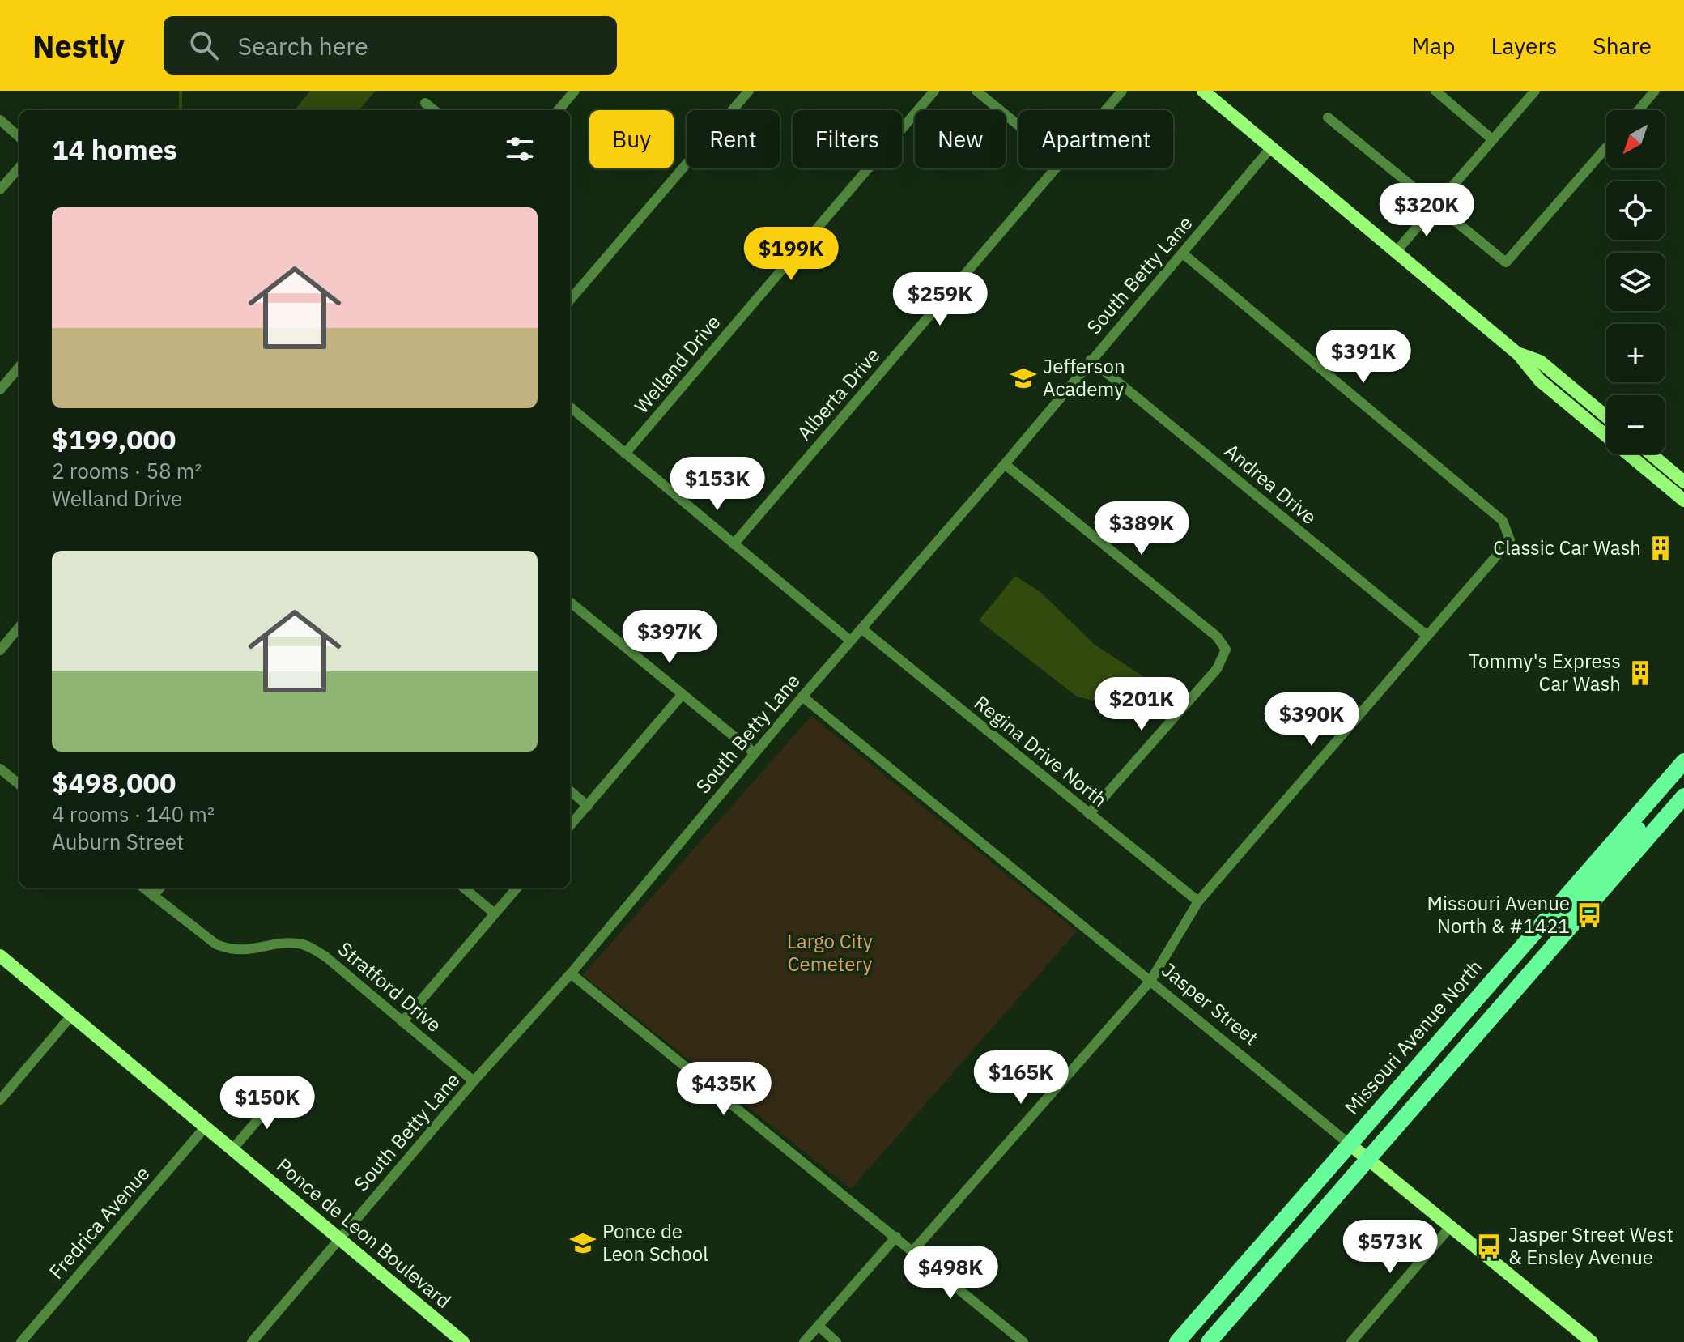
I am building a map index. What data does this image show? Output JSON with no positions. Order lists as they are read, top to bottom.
{
  "streets": {
    "main road": ["Missouri Avenue North"],
    "street": [
      "South Betty Lane",
      "Welland Drive",
      "Alberta Drive",
      "Andrea Drive",
      "Regina Drive North",
      "Stratford Drive",
      "Jasper Street",
      "Fredrica Avenue",
      "Ponce de Leon Boulevard"
    ]
  },
  "crossings": [
    ["South Betty Lane", "Andrea Drive"],
    ["South Betty Lane", "Regina Drive North"],
    ["South Betty Lane", "Stratford Drive"],
    ["South Betty Lane", "Jasper Street"],
    ["South Betty Lane", "Ponce de Leon Boulevard"],
    ["Jasper Street", "Missouri Avenue North"],
    ["Fredrica Avenue", "Ponce de Leon Boulevard"]
  ],
  "parks": ["Largo City Cemetery"],
  "places": {
    "school or university": ["Jefferson Academy", "Ponce de Leon School"],
    "building": ["Classic Car Wash", "Tommy's Express Car Wash"],
    "bus stop": ["Missouri Avenue North & #1421", "Jasper Street West & Ensley Avenue"]
  },
  "north": "bottom left",
  "page": {
    "header": "Nestly",
    "search": "Search here",
    "nav": ["Map", "Layers", "Share"],
    "map_buttons": ["+", "−"],
    "chip": [
      "Buy",
      "Rent",
      "Filters",
      "New",
      "Apartment"
    ],
    "heading": "14 homes",
    "price": [
      "$320K",
      "$199K",
      "$259K",
      "$391K",
      "$153K",
      "$389K",
      "$397K",
      "$201K",
      "$390K",
      "$165K",
      "$435K",
      "$150K",
      "$573K",
      "$498K"
    ],
    "list": [
      {
        "name": "$199,000",
        "note": "2 rooms · 58 m² · Welland Drive"
      },
      {
        "name": "$498,000",
        "note": "4 rooms · 140 m² · Auburn Street"
      }
    ]
  }
}
